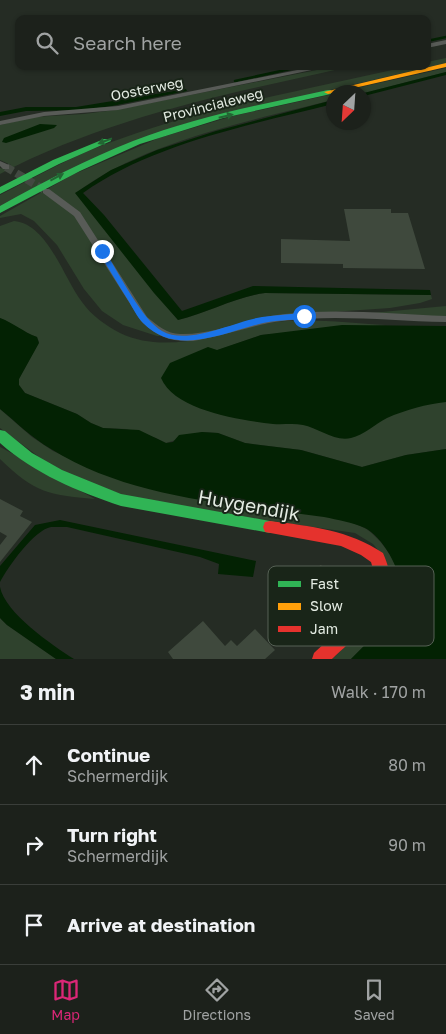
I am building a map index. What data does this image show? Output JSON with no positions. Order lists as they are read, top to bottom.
{
  "streets": {
    "main road": ["Provincialeweg", "Huygendijk"],
    "street": ["Oosterweg"]
  },
  "legend": ["Fast", "Slow", "Jam"],
  "north": "bottom left",
  "page": {
    "search": "Search here",
    "heading": ["3 min", "Walk · 170 m"],
    "list": [
      ["Continue", "Schermerdijk", "80 m"],
      ["Turn right", "Schermerdijk", "90 m"],
      "Arrive at destination"
    ],
    "nav": ["Map", "Directions", "Saved"]
  }
}
